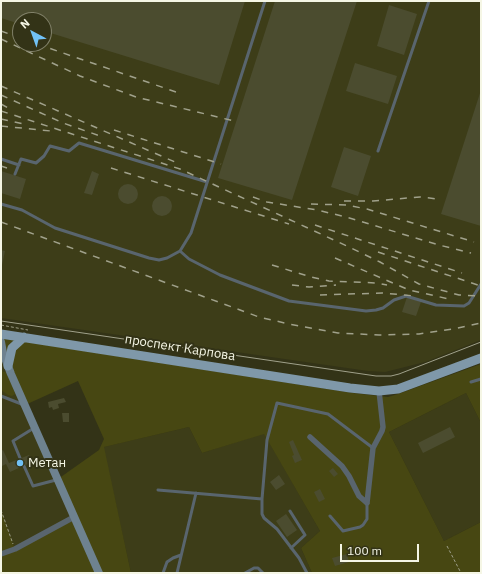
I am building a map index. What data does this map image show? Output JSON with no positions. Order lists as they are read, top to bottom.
{
  "streets": {
    "main road": ["проспект Карпова"]
  },
  "places": ["Метан"],
  "scale_bar": "100 m",
  "north": "top left"
}
